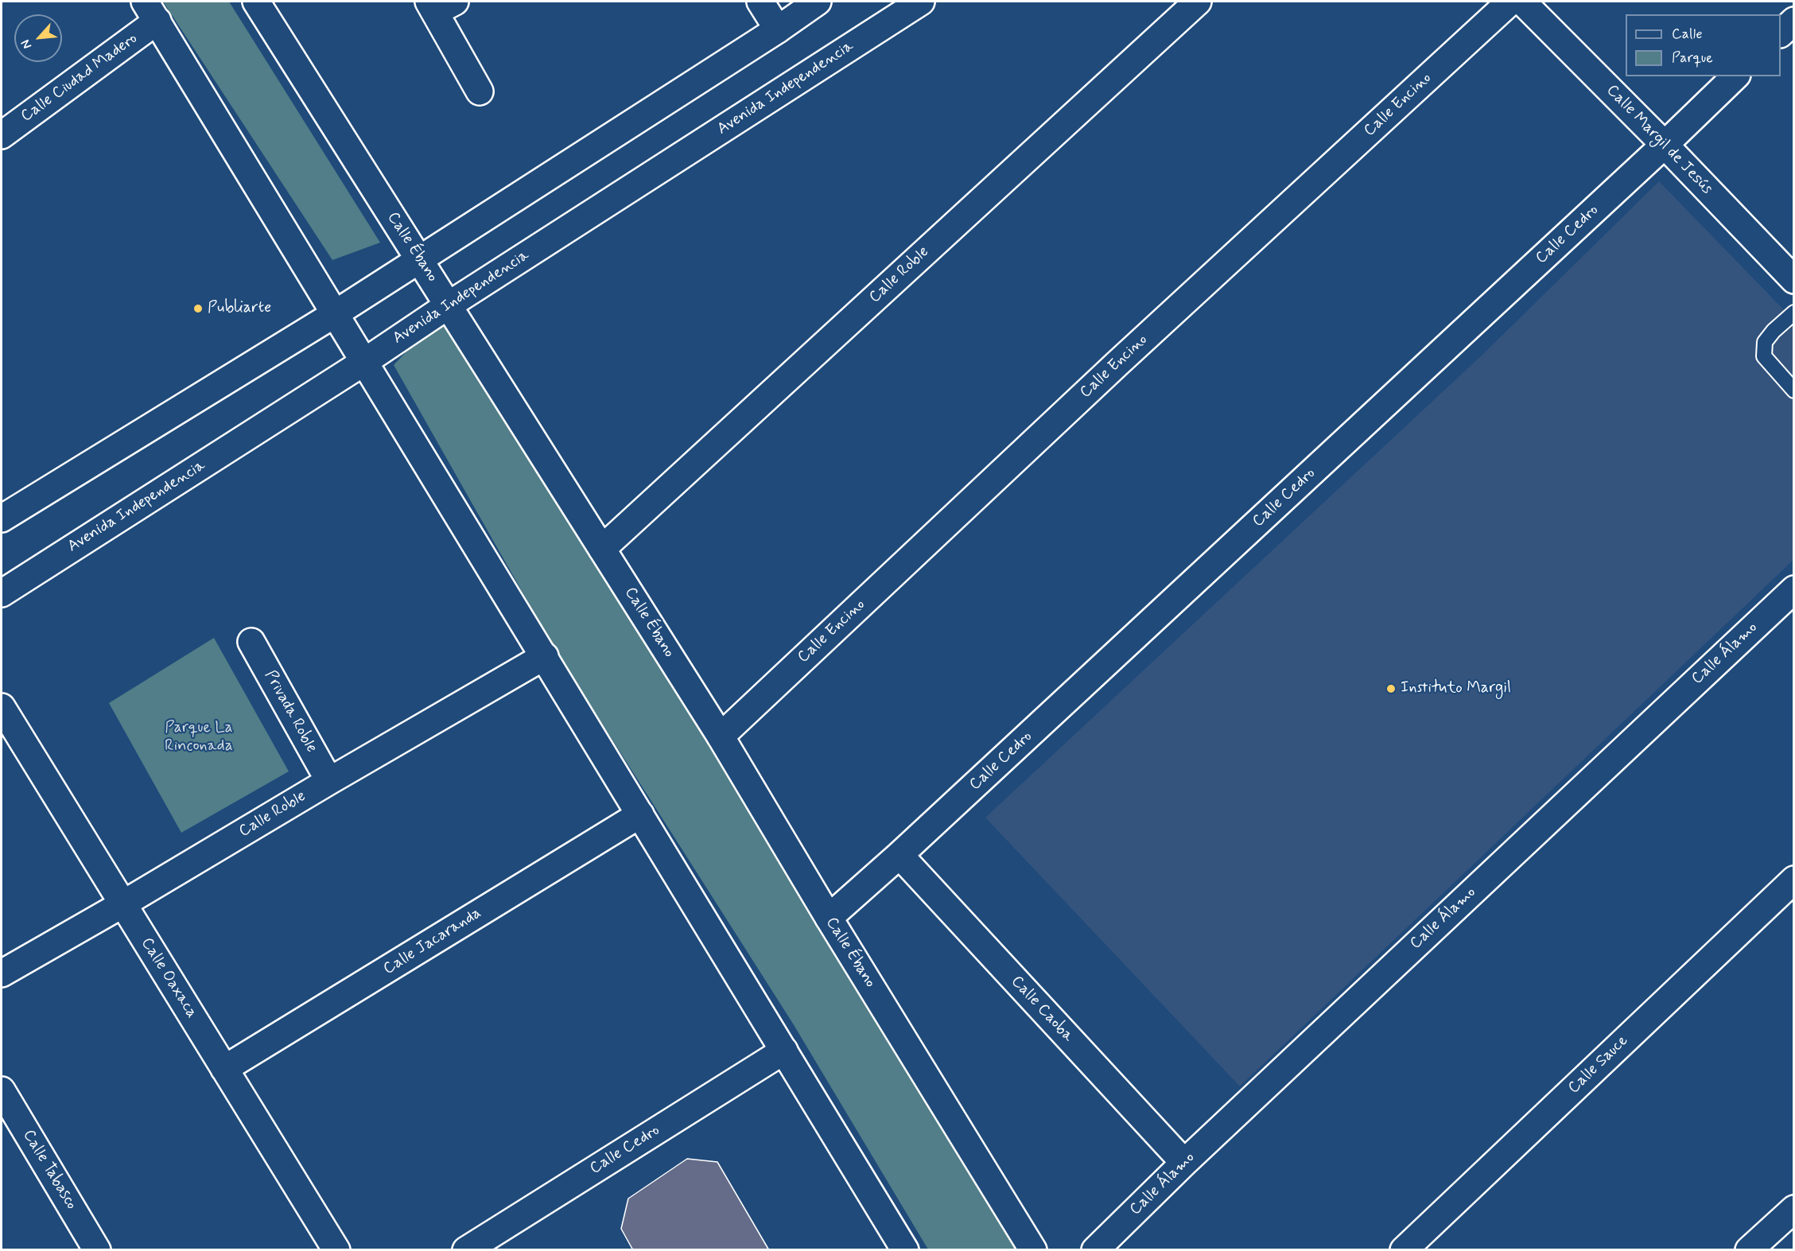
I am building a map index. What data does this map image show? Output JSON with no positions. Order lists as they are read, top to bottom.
{
  "streets": {
    "street": [
      "Calle Ciudad Madero",
      "Avenida Independencia",
      "Calle Encino",
      "Calle Margil de Jesús",
      "Calle Cedro",
      "Calle Ébano",
      "Calle Roble",
      "Calle Álamo",
      "Privada Roble",
      "Calle Jacaranda",
      "Calle Oaxaca",
      "Calle Caoba",
      "Calle Sauce",
      "Calle Tabasco"
    ]
  },
  "crossings": [
    ["Avenida Independencia", "Calle Ébano"],
    ["Calle Encino", "Calle Ébano"],
    ["Calle Margil de Jesús", "Calle Cedro"],
    ["Calle Cedro", "Calle Ébano"],
    ["Calle Cedro", "Calle Caoba"],
    ["Calle Ébano", "Calle Roble"],
    ["Calle Roble", "Privada Roble"],
    ["Calle Roble", "Calle Oaxaca"],
    ["Calle Álamo", "Calle Caoba"],
    ["Calle Jacaranda", "Calle Oaxaca"]
  ],
  "parks": ["Parque La Rinconada"],
  "places": ["Publiarte", "Instituto Margil"],
  "legend": ["Calle", "Parque"],
  "north": "bottom left"
}
